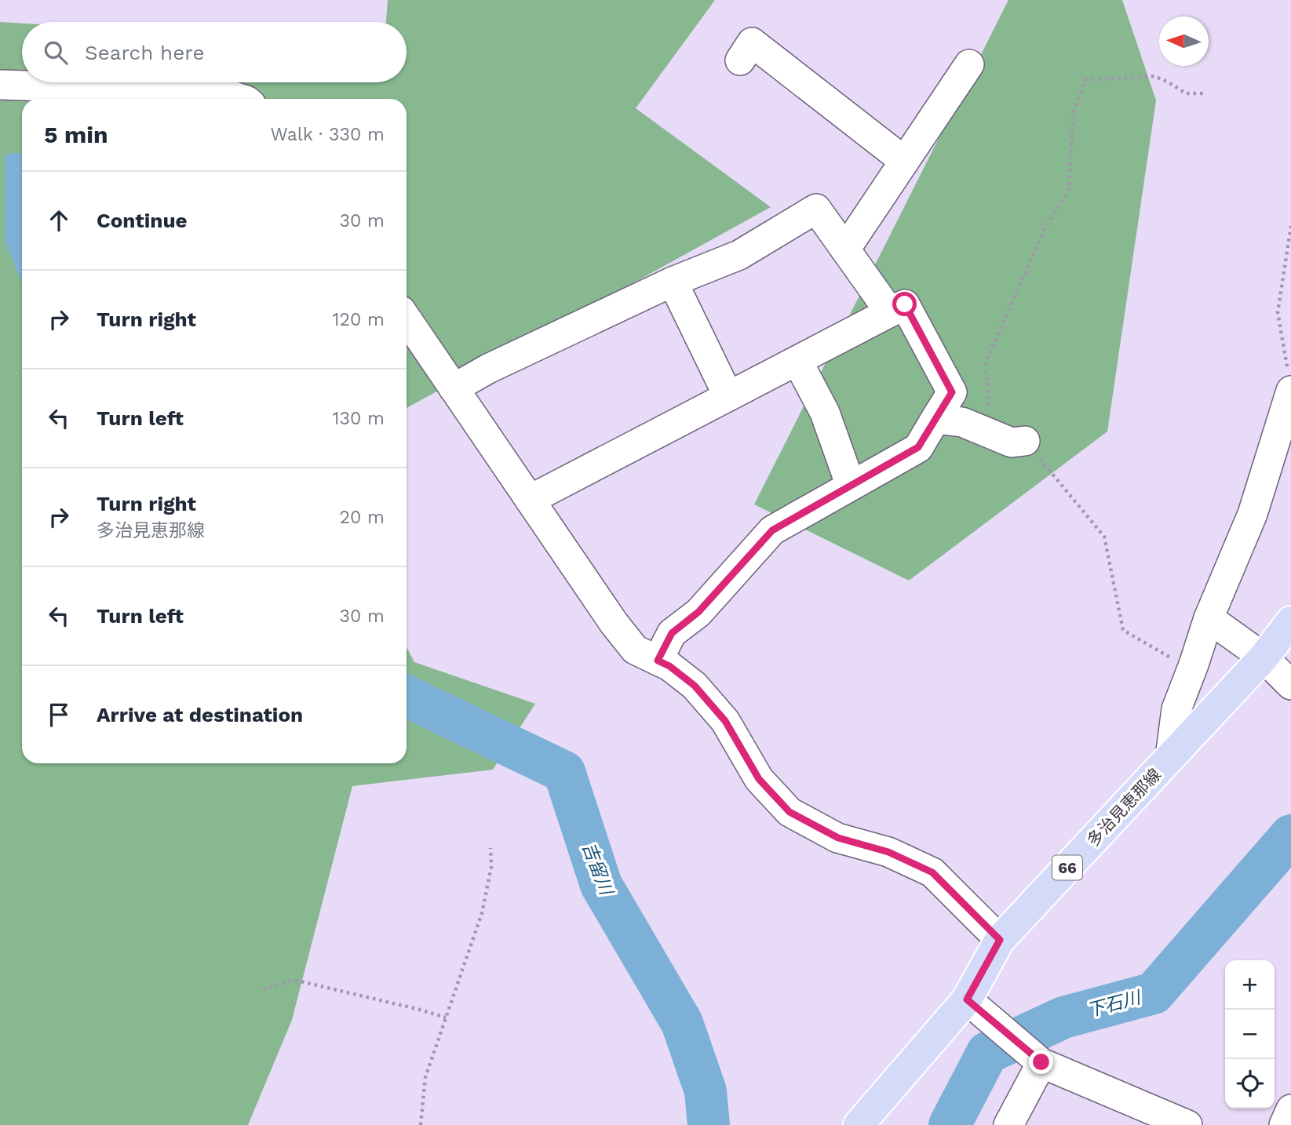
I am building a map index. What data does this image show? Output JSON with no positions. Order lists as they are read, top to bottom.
{
  "streets": {
    "main road": ["多治見恵那線", "66"]
  },
  "water": ["吉留川", "下石川"],
  "north": "left",
  "page": {
    "search": "Search here",
    "heading": ["5 min", "Walk · 330 m"],
    "list": [
      ["Continue", "30 m"],
      ["Turn right", "120 m"],
      ["Turn left", "130 m"],
      ["Turn right", "多治見恵那線", "20 m"],
      ["Turn left", "30 m"],
      "Arrive at destination"
    ],
    "map_buttons": ["+", "−"]
  }
}
